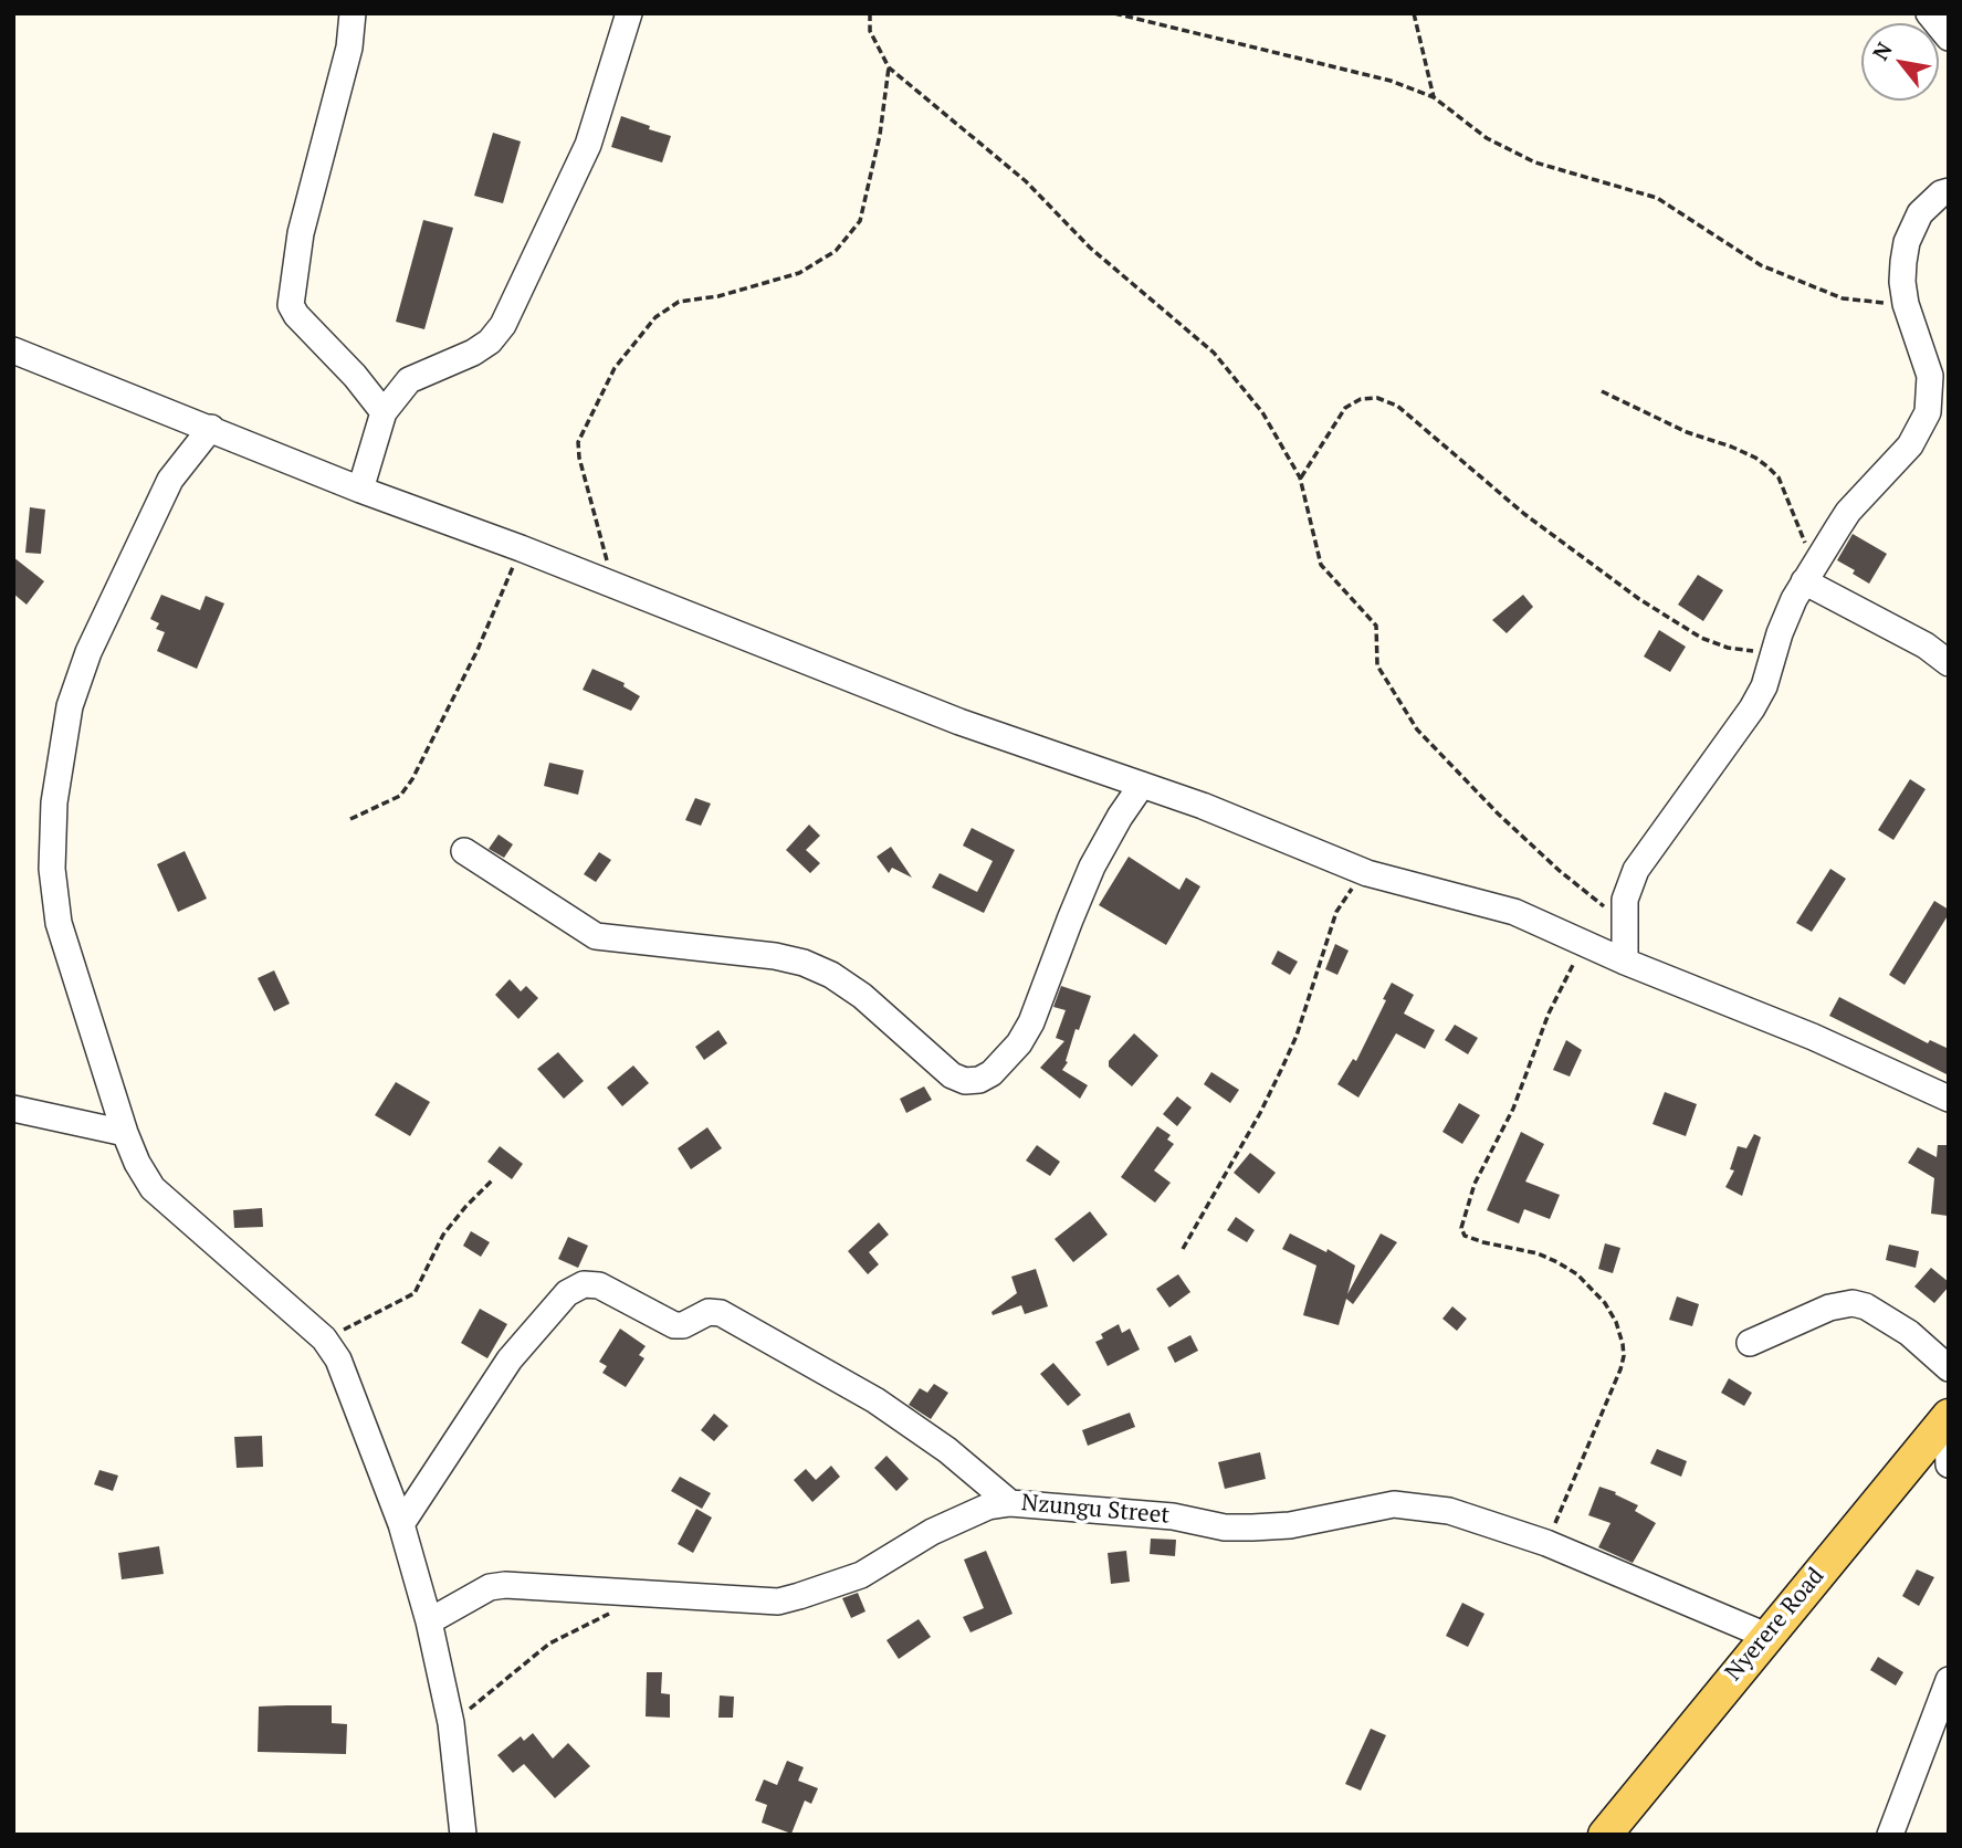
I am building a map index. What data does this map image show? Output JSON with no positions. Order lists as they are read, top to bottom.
{
  "streets": {
    "main road": ["Nyerere Road"],
    "street": ["Nzungu Street"]
  },
  "crossings": [
    ["Nzungu Street", "Nyerere Road"]
  ],
  "north": "top left"
}
